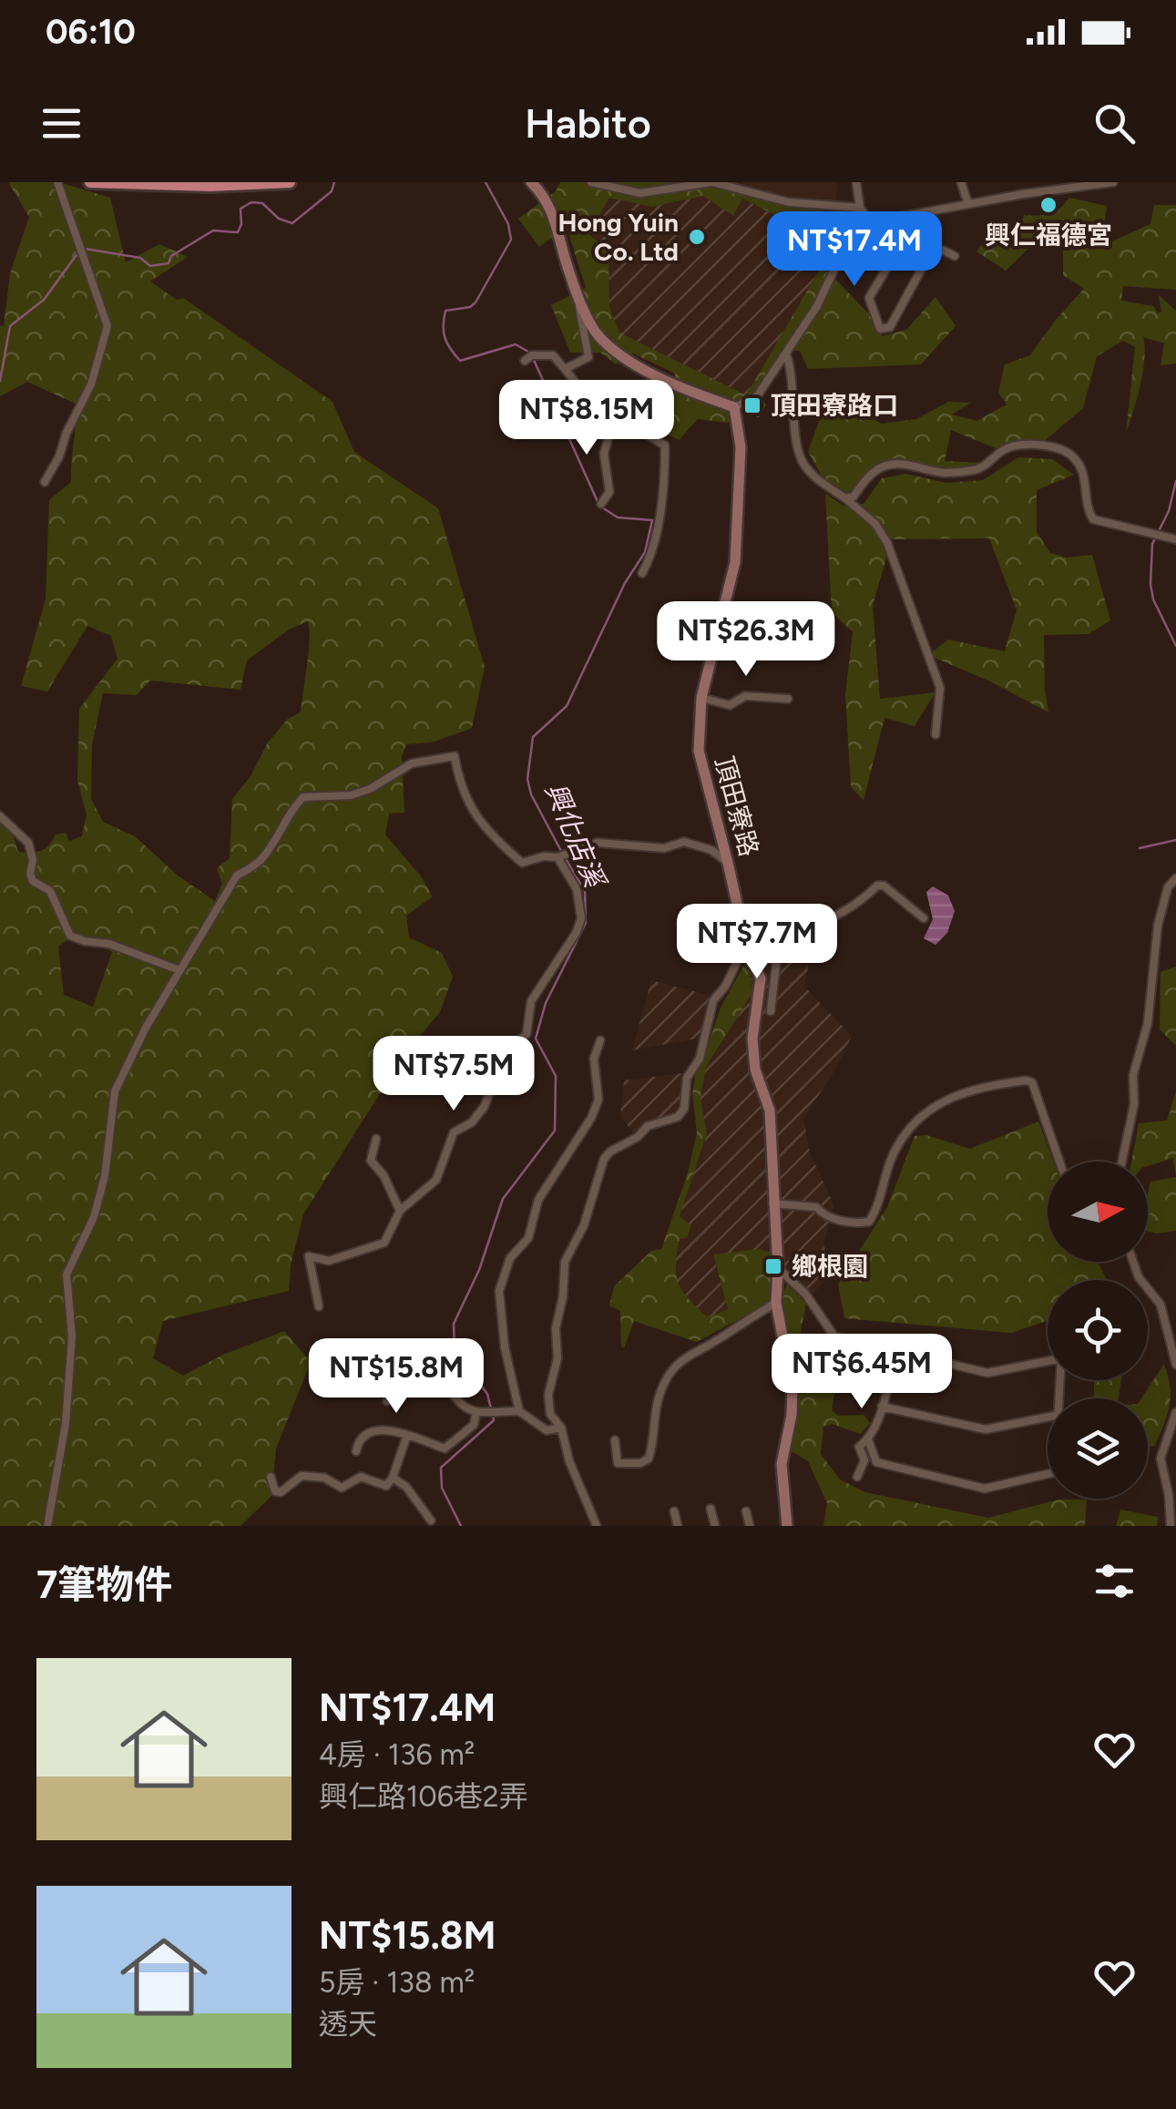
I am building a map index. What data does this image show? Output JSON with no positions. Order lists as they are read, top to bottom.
{
  "streets": {
    "street": ["頂田寮路"]
  },
  "water": ["興化店溪"],
  "places": {
    "other": ["興仁福德宮", "Hong Yuin Co. Ltd"],
    "transit": ["頂田寮路口", "鄉根園"]
  },
  "north": "right",
  "page": {
    "status": "06:10",
    "header": "Habito",
    "price": [
      "NT$17.4M",
      "NT$8.15M",
      "NT$26.3M",
      "NT$7.7M",
      "NT$7.5M",
      "NT$6.45M",
      "NT$15.8M"
    ],
    "heading": "7筆物件",
    "list": [
      {
        "name": "NT$17.4M",
        "note": "4房 · 136 m² · 興仁路106巷2弄"
      },
      {
        "name": "NT$15.8M",
        "note": "5房 · 138 m² · 透天"
      }
    ]
  }
}
